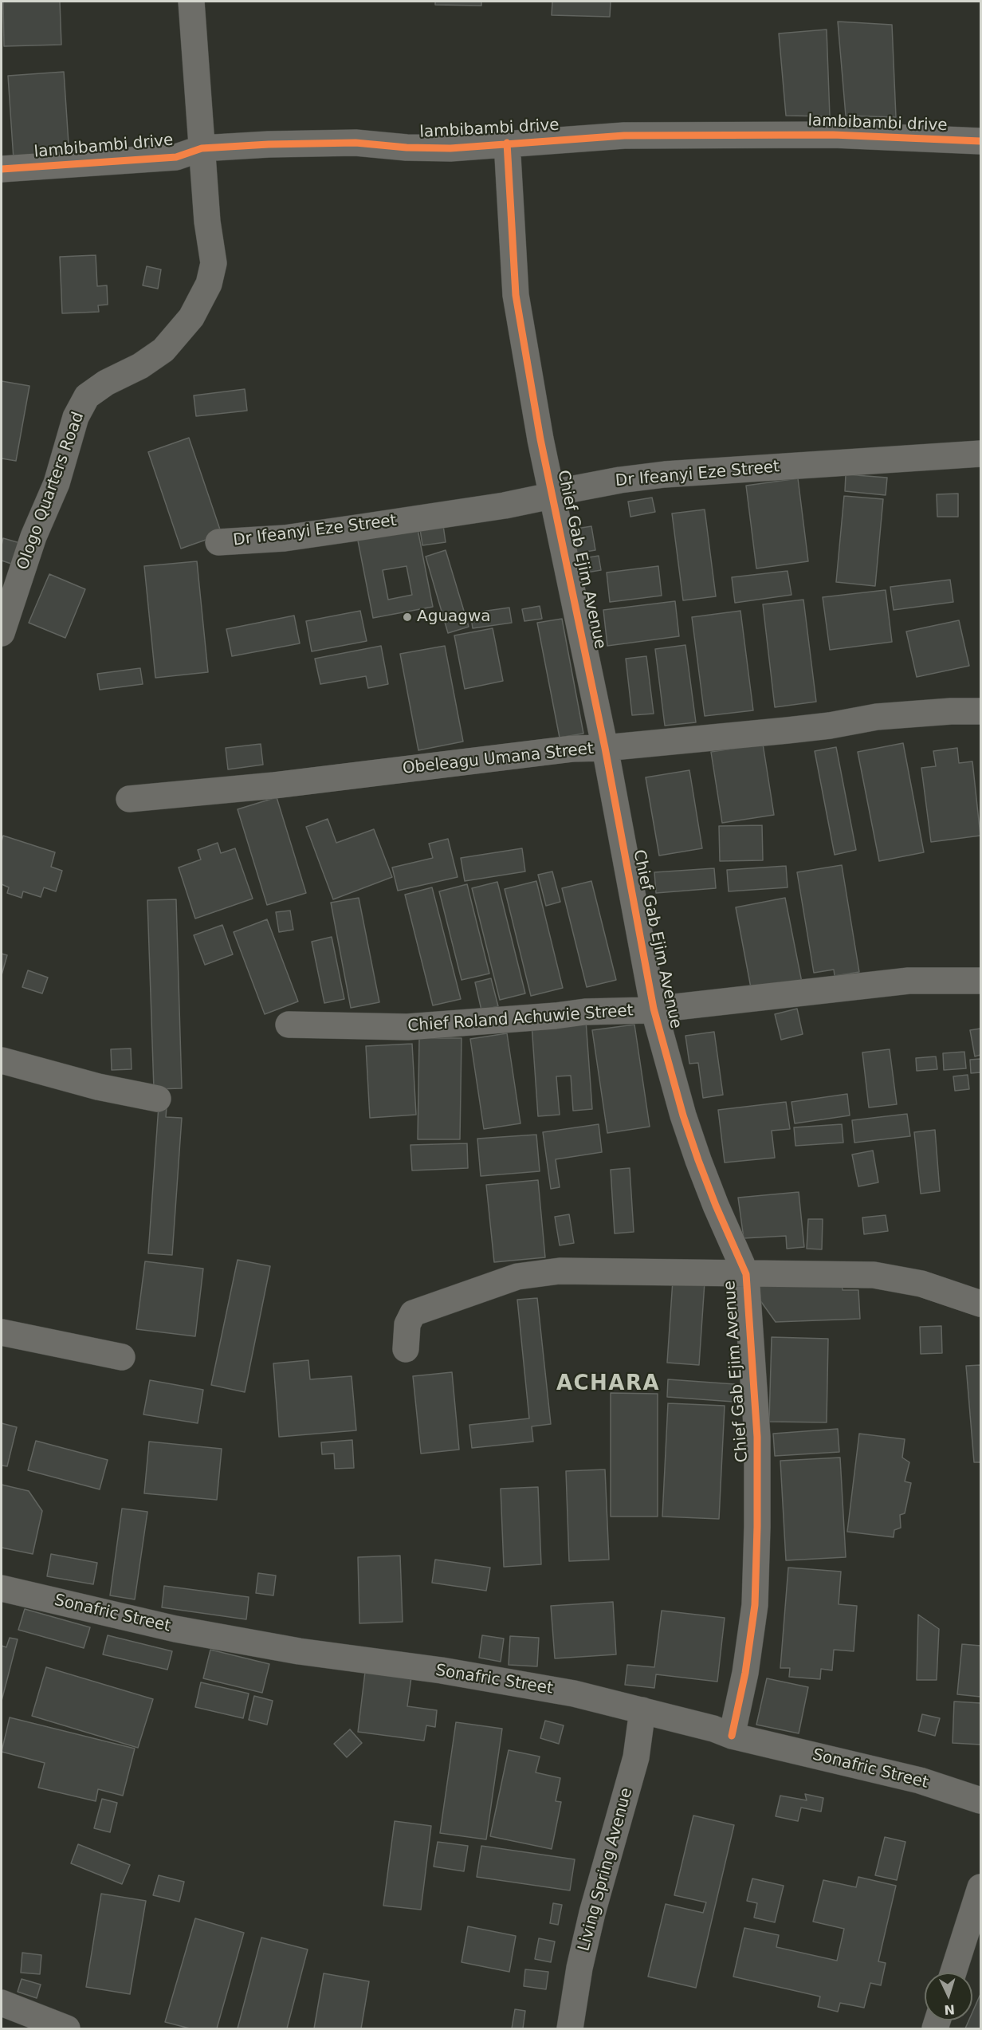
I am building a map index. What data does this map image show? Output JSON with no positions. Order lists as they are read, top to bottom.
{
  "streets": {
    "street": [
      "lambibambi drive",
      "Dr Ifeanyi Eze Street",
      "Ologo Quarters Road",
      "Chief Gab Ejim Avenue",
      "Obeleagu Umana Street",
      "Chief Roland Achuwie Street",
      "Sonafric Street",
      "Living Spring Avenue"
    ]
  },
  "crossings": [
    ["lambibambi drive", "Ologo Quarters Road"],
    ["lambibambi drive", "Chief Gab Ejim Avenue"],
    ["Dr Ifeanyi Eze Street", "Chief Gab Ejim Avenue"],
    ["Chief Gab Ejim Avenue", "Obeleagu Umana Street"],
    ["Chief Gab Ejim Avenue", "Chief Roland Achuwie Street"],
    ["Chief Gab Ejim Avenue", "Sonafric Street"],
    ["Sonafric Street", "Living Spring Avenue"]
  ],
  "districts": ["ACHARA"],
  "places": ["Aguagwa"],
  "north": "bottom"
}
